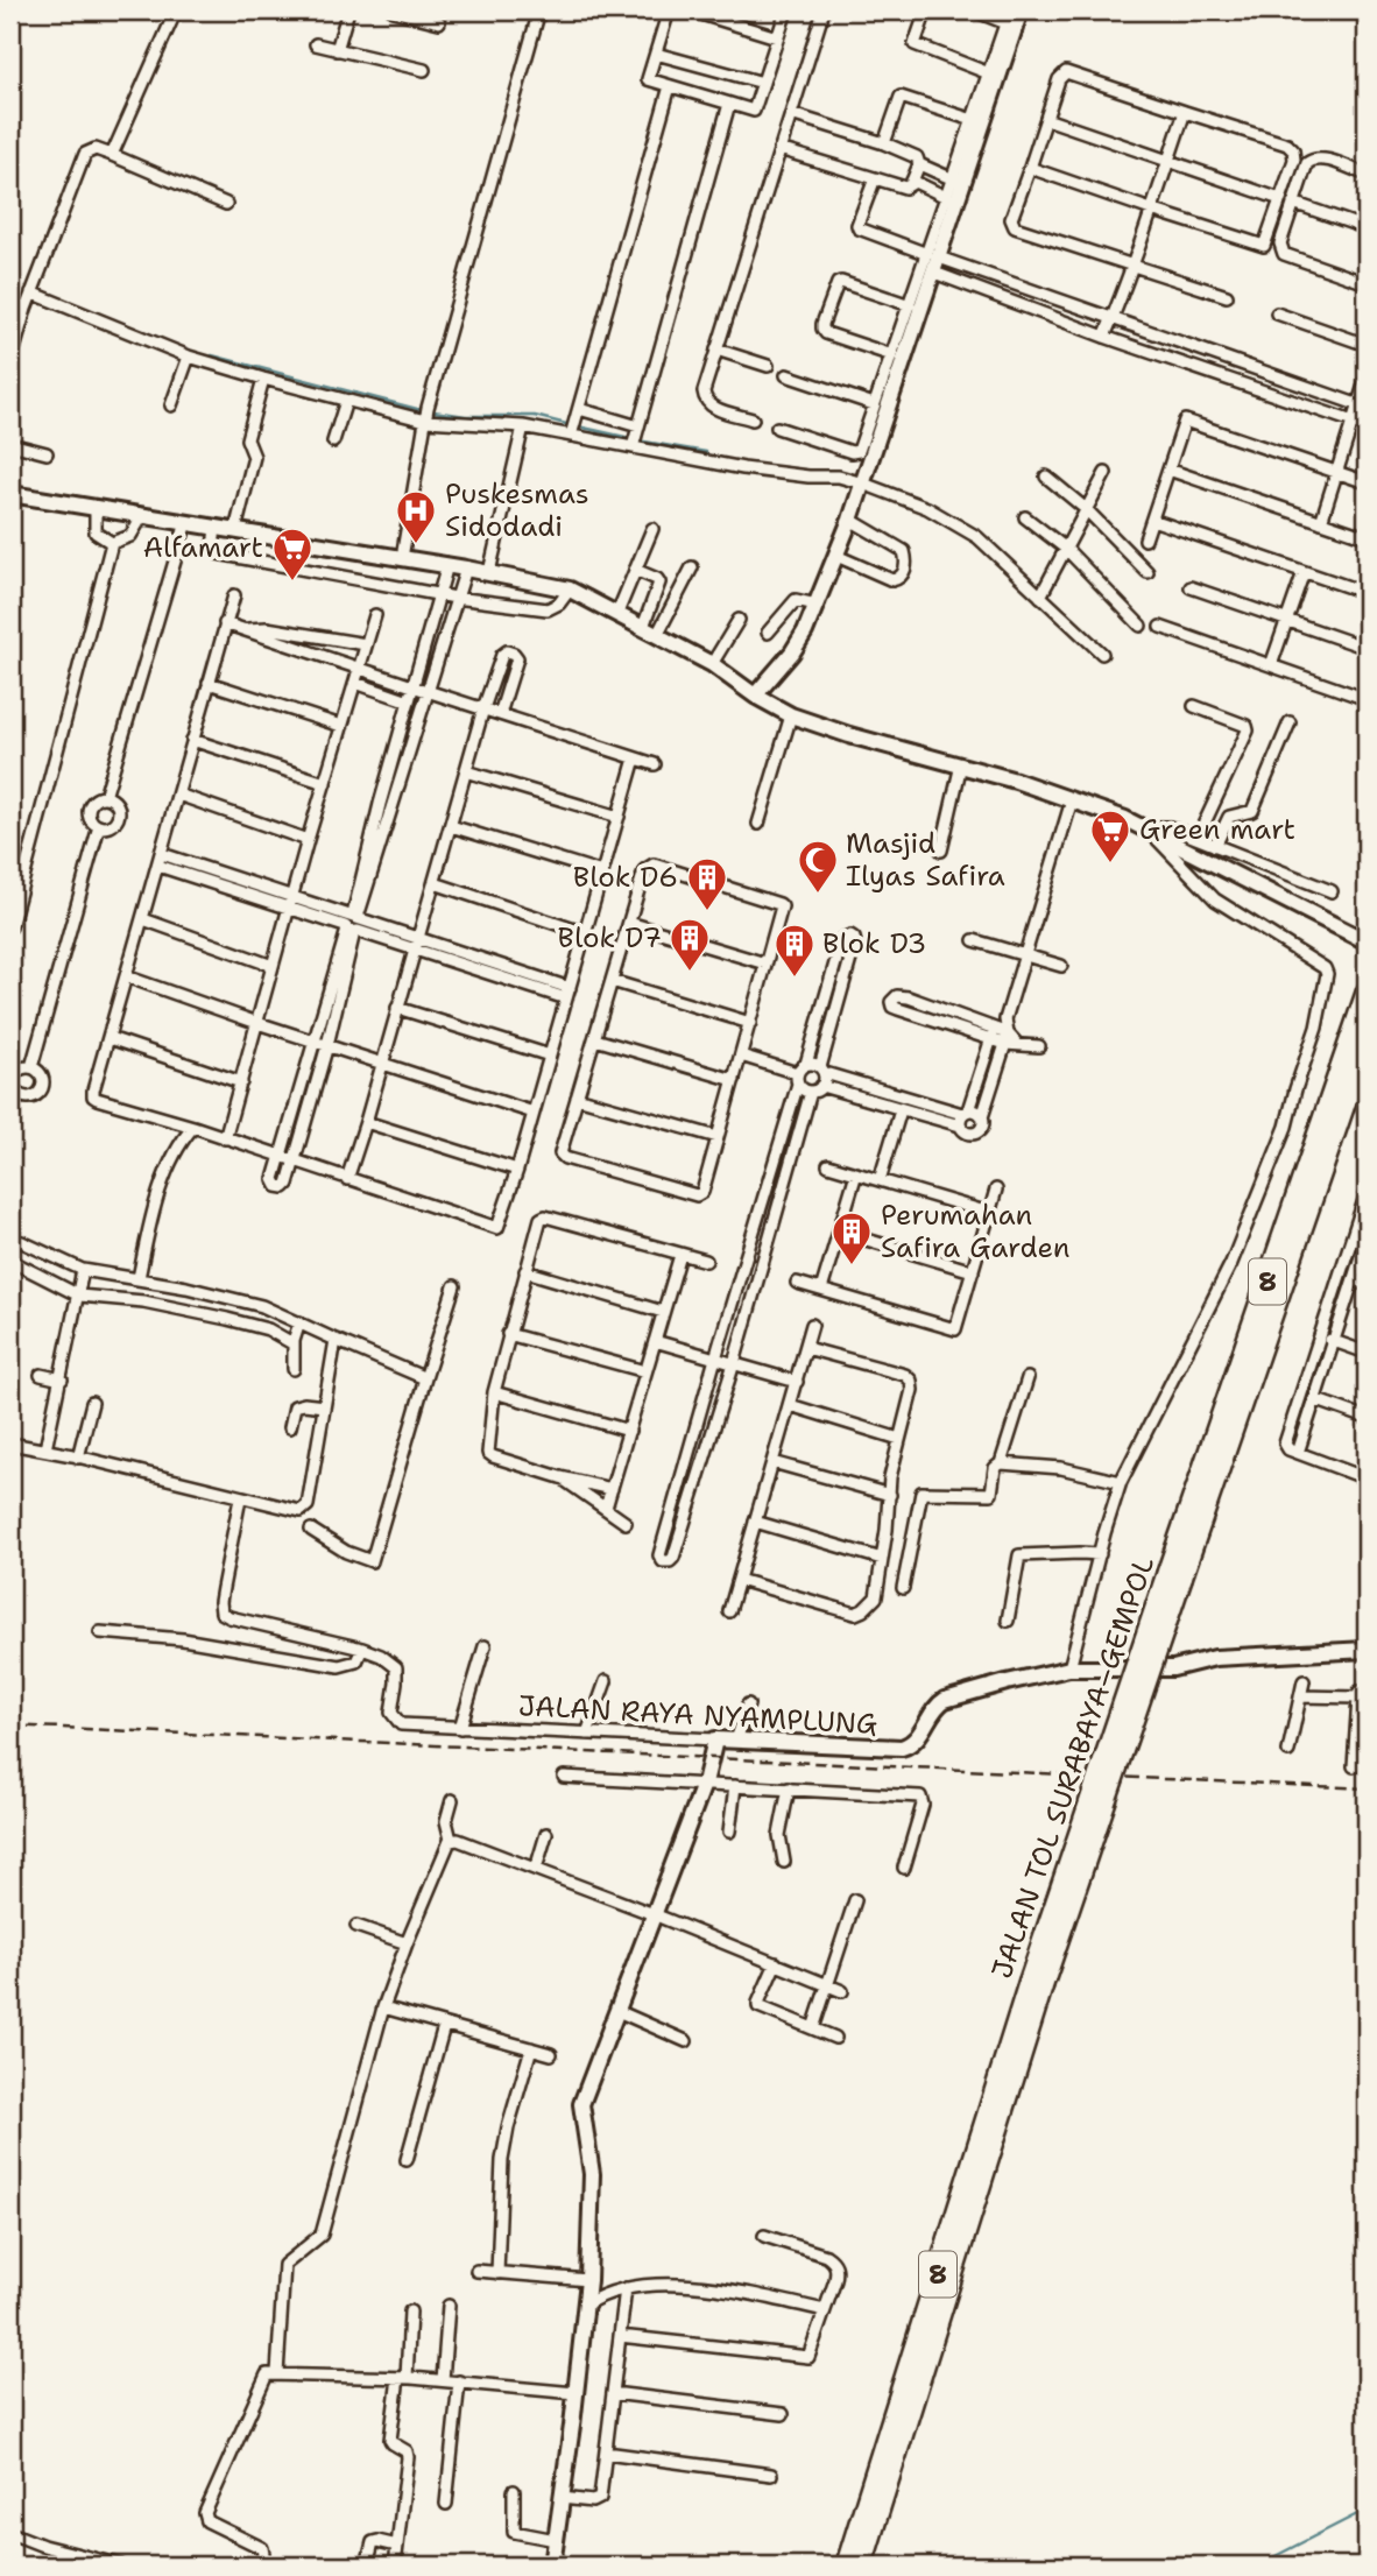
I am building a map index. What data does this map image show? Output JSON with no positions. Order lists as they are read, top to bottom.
{
  "streets": {
    "highway": ["8", "JALAN TOL SURABAYA–GEMPOL"],
    "street": ["JALAN RAYA NYAMPLUNG"]
  },
  "places": {
    "hospital": ["Puskesmas Sidodadi"],
    "supermarket": ["Alfamart", "Green mart"],
    "mosque": ["Masjid Ilyas Safira"],
    "building": [
      "Blok D6",
      "Blok D7",
      "Blok D3",
      "Perumahan Safira Garden"
    ]
  }
}
